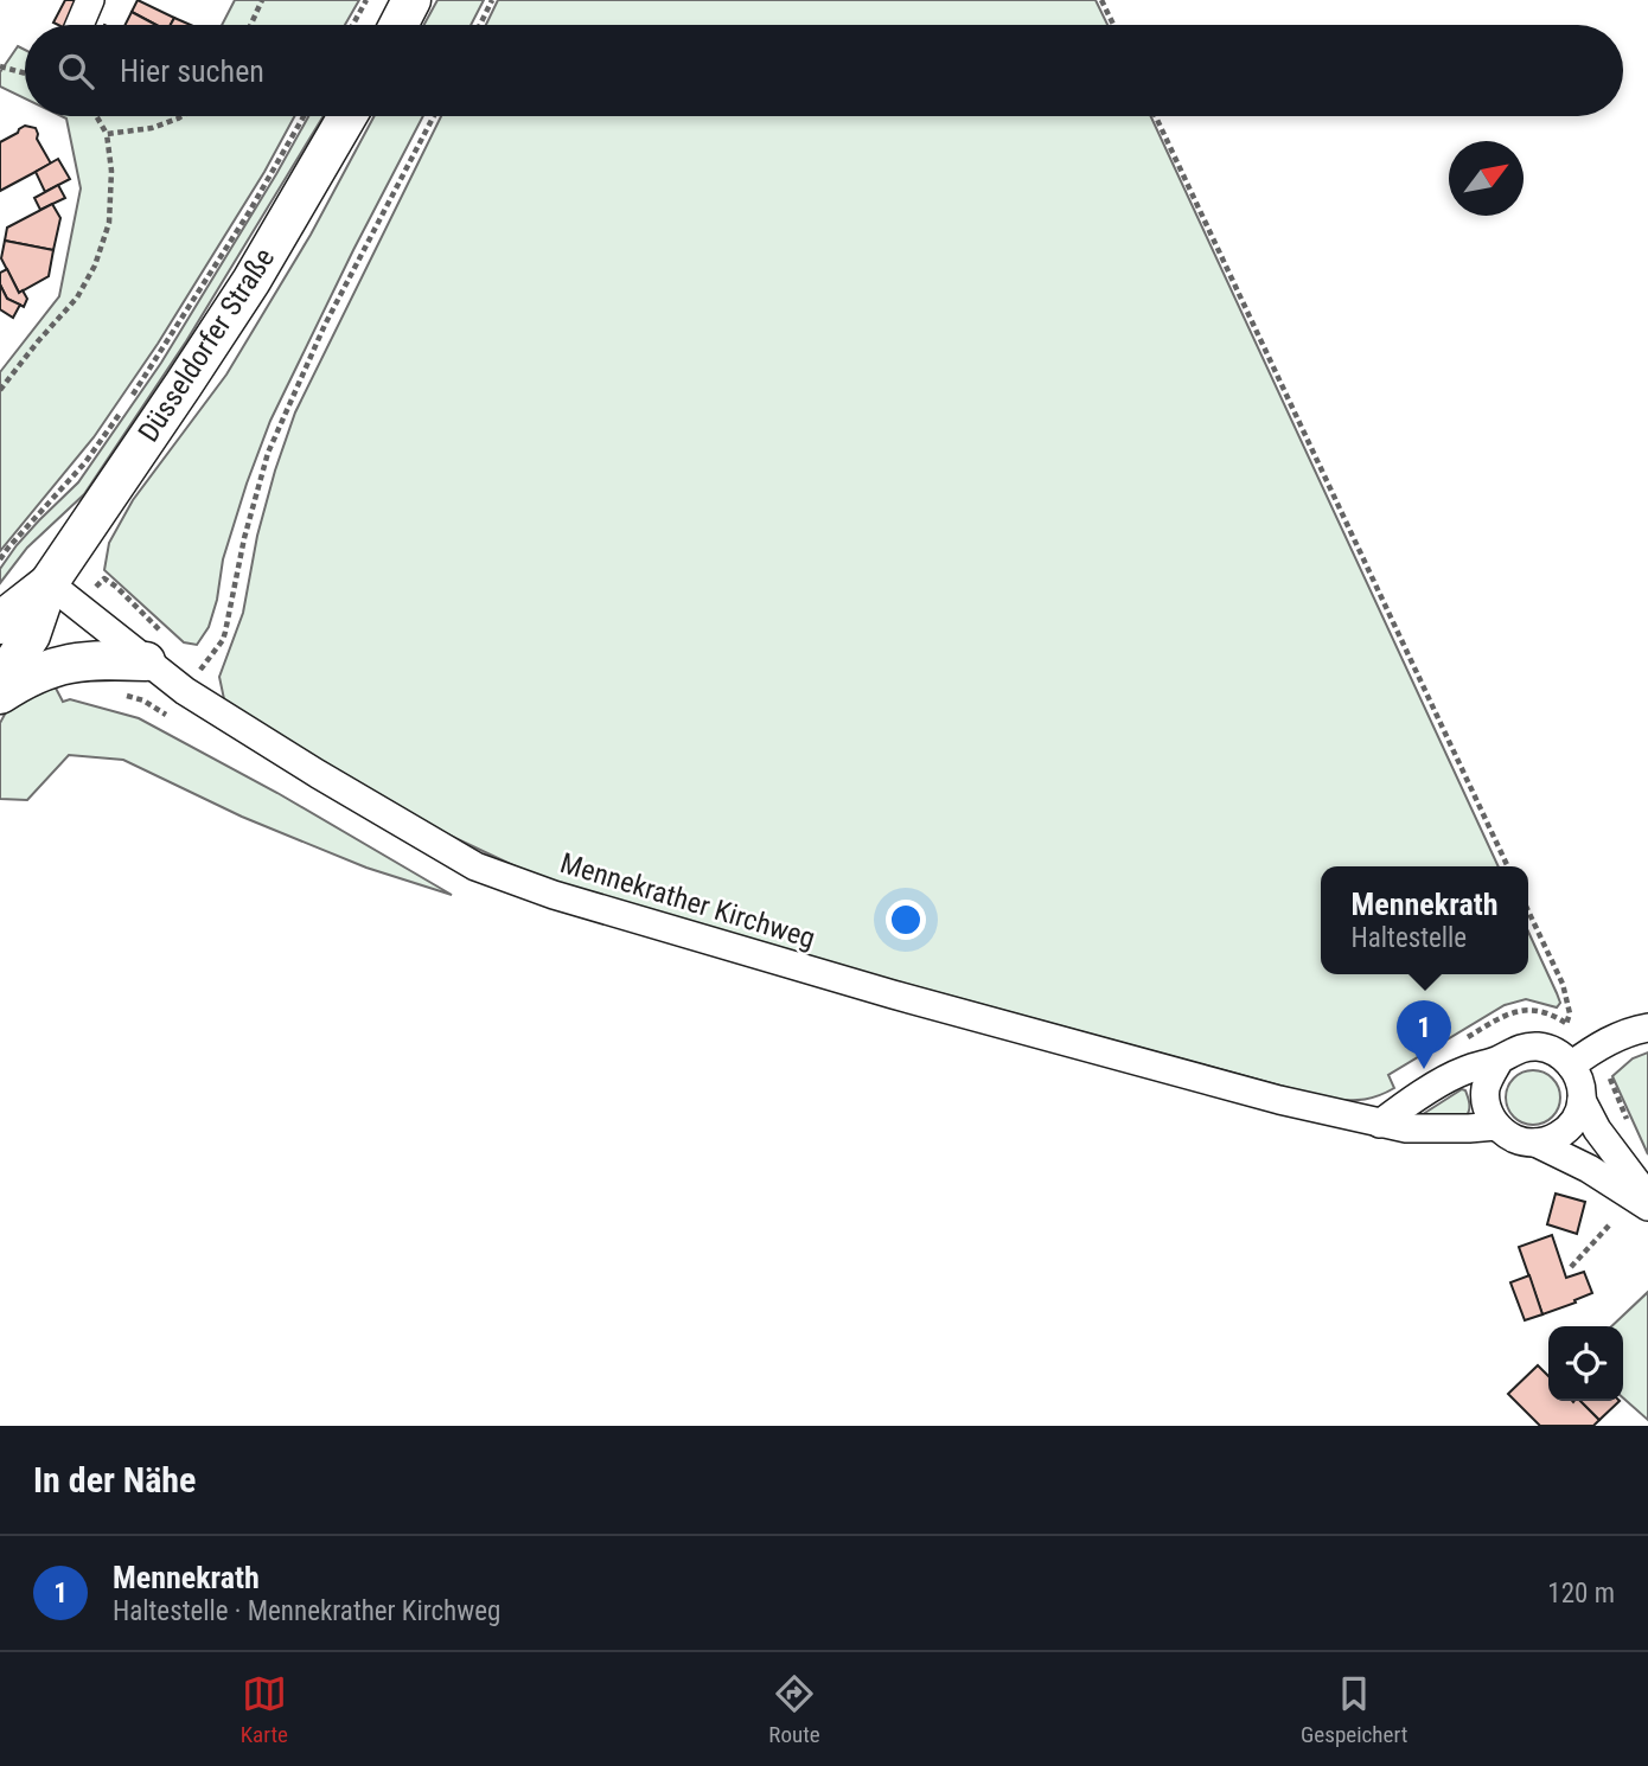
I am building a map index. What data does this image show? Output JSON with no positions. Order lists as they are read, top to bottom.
{
  "streets": {
    "main road": ["Düsseldorfer Straße"],
    "street": ["Mennekrather Kirchweg"]
  },
  "crossings": [
    ["Düsseldorfer Straße", "Mennekrather Kirchweg"]
  ],
  "north": "top right",
  "page": {
    "search": "Hier suchen",
    "popup": ["Mennekrath", "Haltestelle"],
    "pins": "1",
    "heading": "In der Nähe",
    "list": [
      {
        "mark": "1",
        "name": "Mennekrath",
        "note": "Haltestelle · Mennekrather Kirchweg",
        "value": "120 m"
      }
    ],
    "nav": ["Karte", "Route", "Gespeichert"]
  }
}
